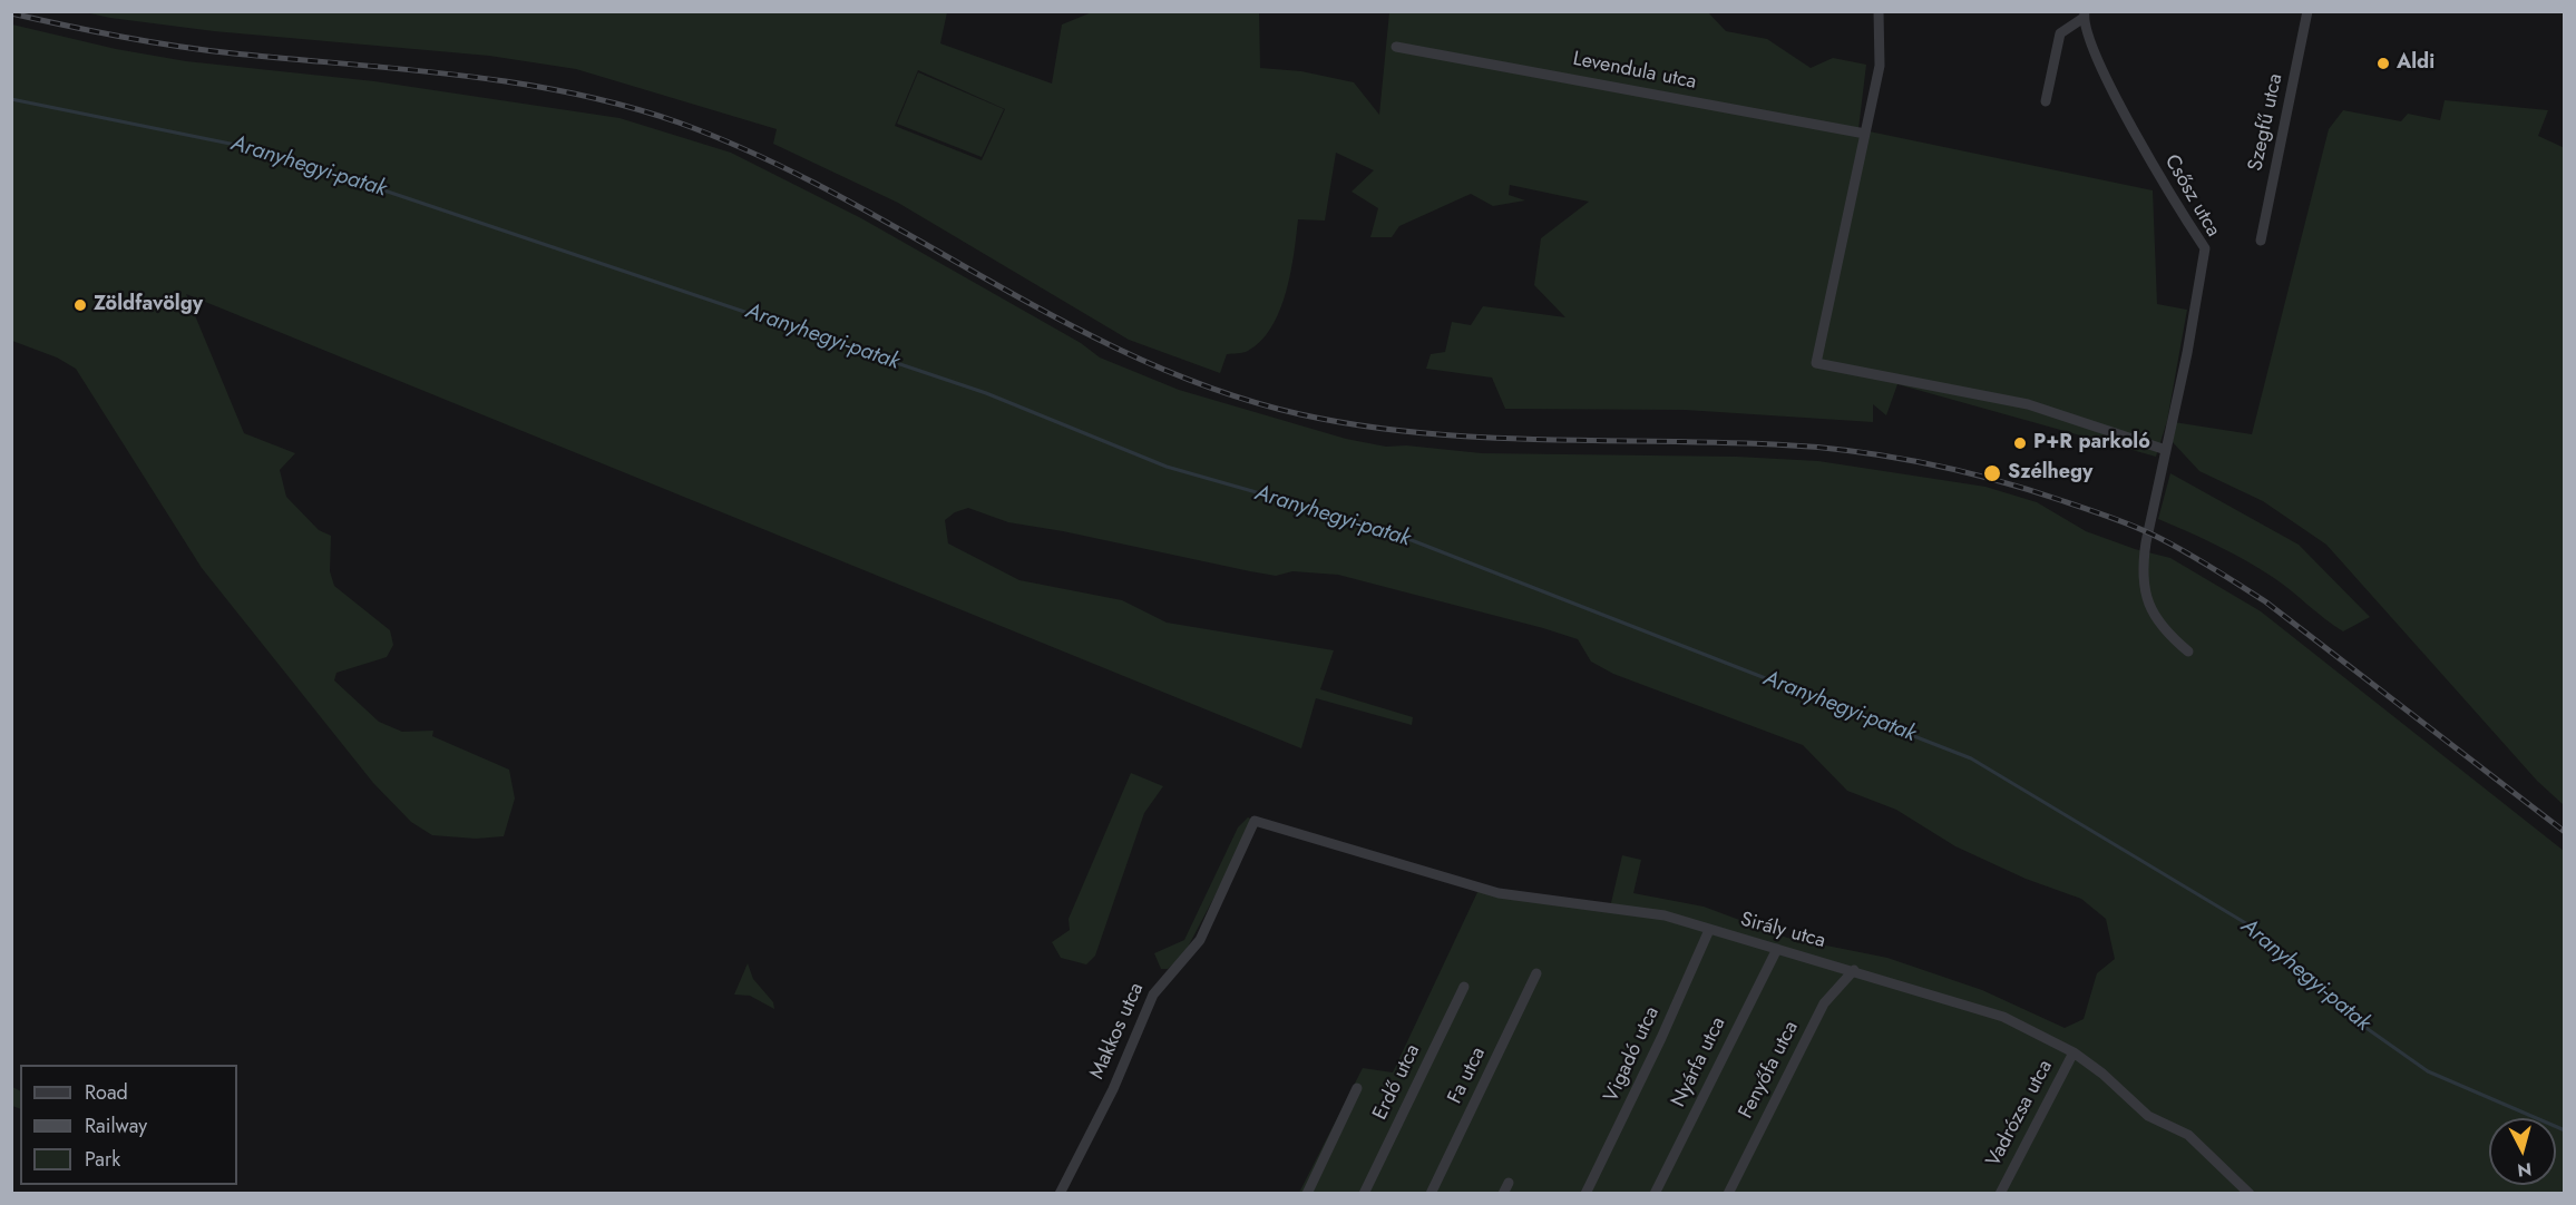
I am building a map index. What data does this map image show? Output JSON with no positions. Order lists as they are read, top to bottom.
{
  "streets": {
    "street": [
      "Levendula utca",
      "Szegfű utca",
      "Csősz utca",
      "Sirály utca",
      "Makkos utca",
      "Vigadó utca",
      "Nyárfa utca",
      "Fenyőfa utca",
      "Fa utca",
      "Erdő utca",
      "Vadrózsa utca"
    ]
  },
  "crossings": [
    ["Sirály utca", "Makkos utca"],
    ["Sirály utca", "Vigadó utca"],
    ["Sirály utca", "Nyárfa utca"],
    ["Sirály utca", "Fenyőfa utca"],
    ["Sirály utca", "Vadrózsa utca"]
  ],
  "water": ["Aranyhegyi-patak"],
  "places": [
    "Aldi",
    "Zöldfavölgy",
    "P+R parkoló",
    "Szélhegy"
  ],
  "legend": ["Road", "Railway", "Park"],
  "north": "bottom"
}
